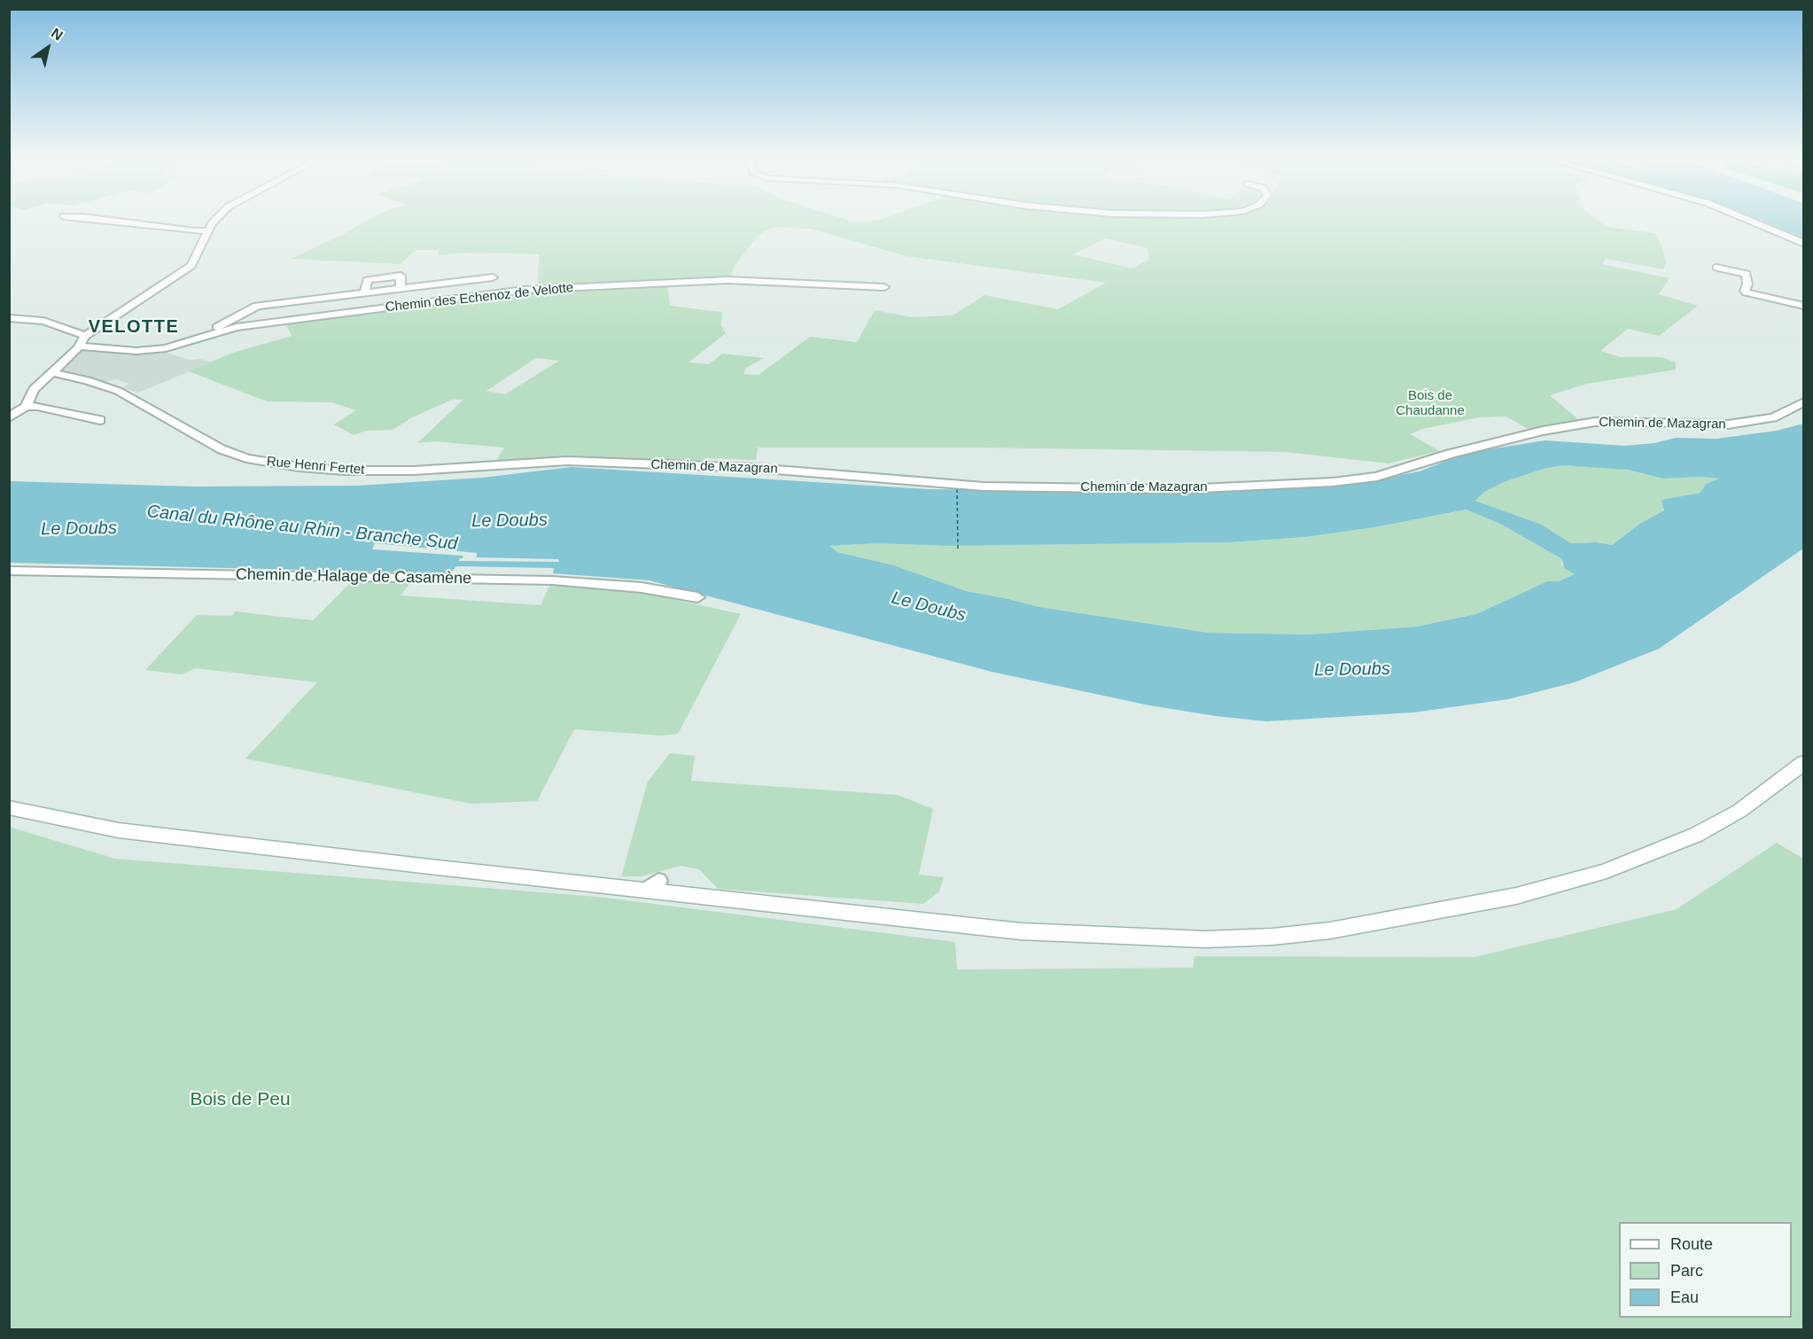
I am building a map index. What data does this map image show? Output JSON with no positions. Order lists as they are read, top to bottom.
{
  "streets": {
    "street": [
      "Chemin des Echenoz de Velotte",
      "Chemin de Mazagran",
      "Rue Henri Fertet",
      "Chemin de Halage de Casamène"
    ]
  },
  "crossings": [
    ["Chemin de Mazagran", "Rue Henri Fertet"]
  ],
  "districts": ["VELOTTE"],
  "water": ["Le Doubs", "Canal du Rhône au Rhin - Branche Sud"],
  "parks": ["Bois de Chaudanne", "Bois de Peu"],
  "legend": ["Route", "Parc", "Eau"],
  "north": "top right"
}
